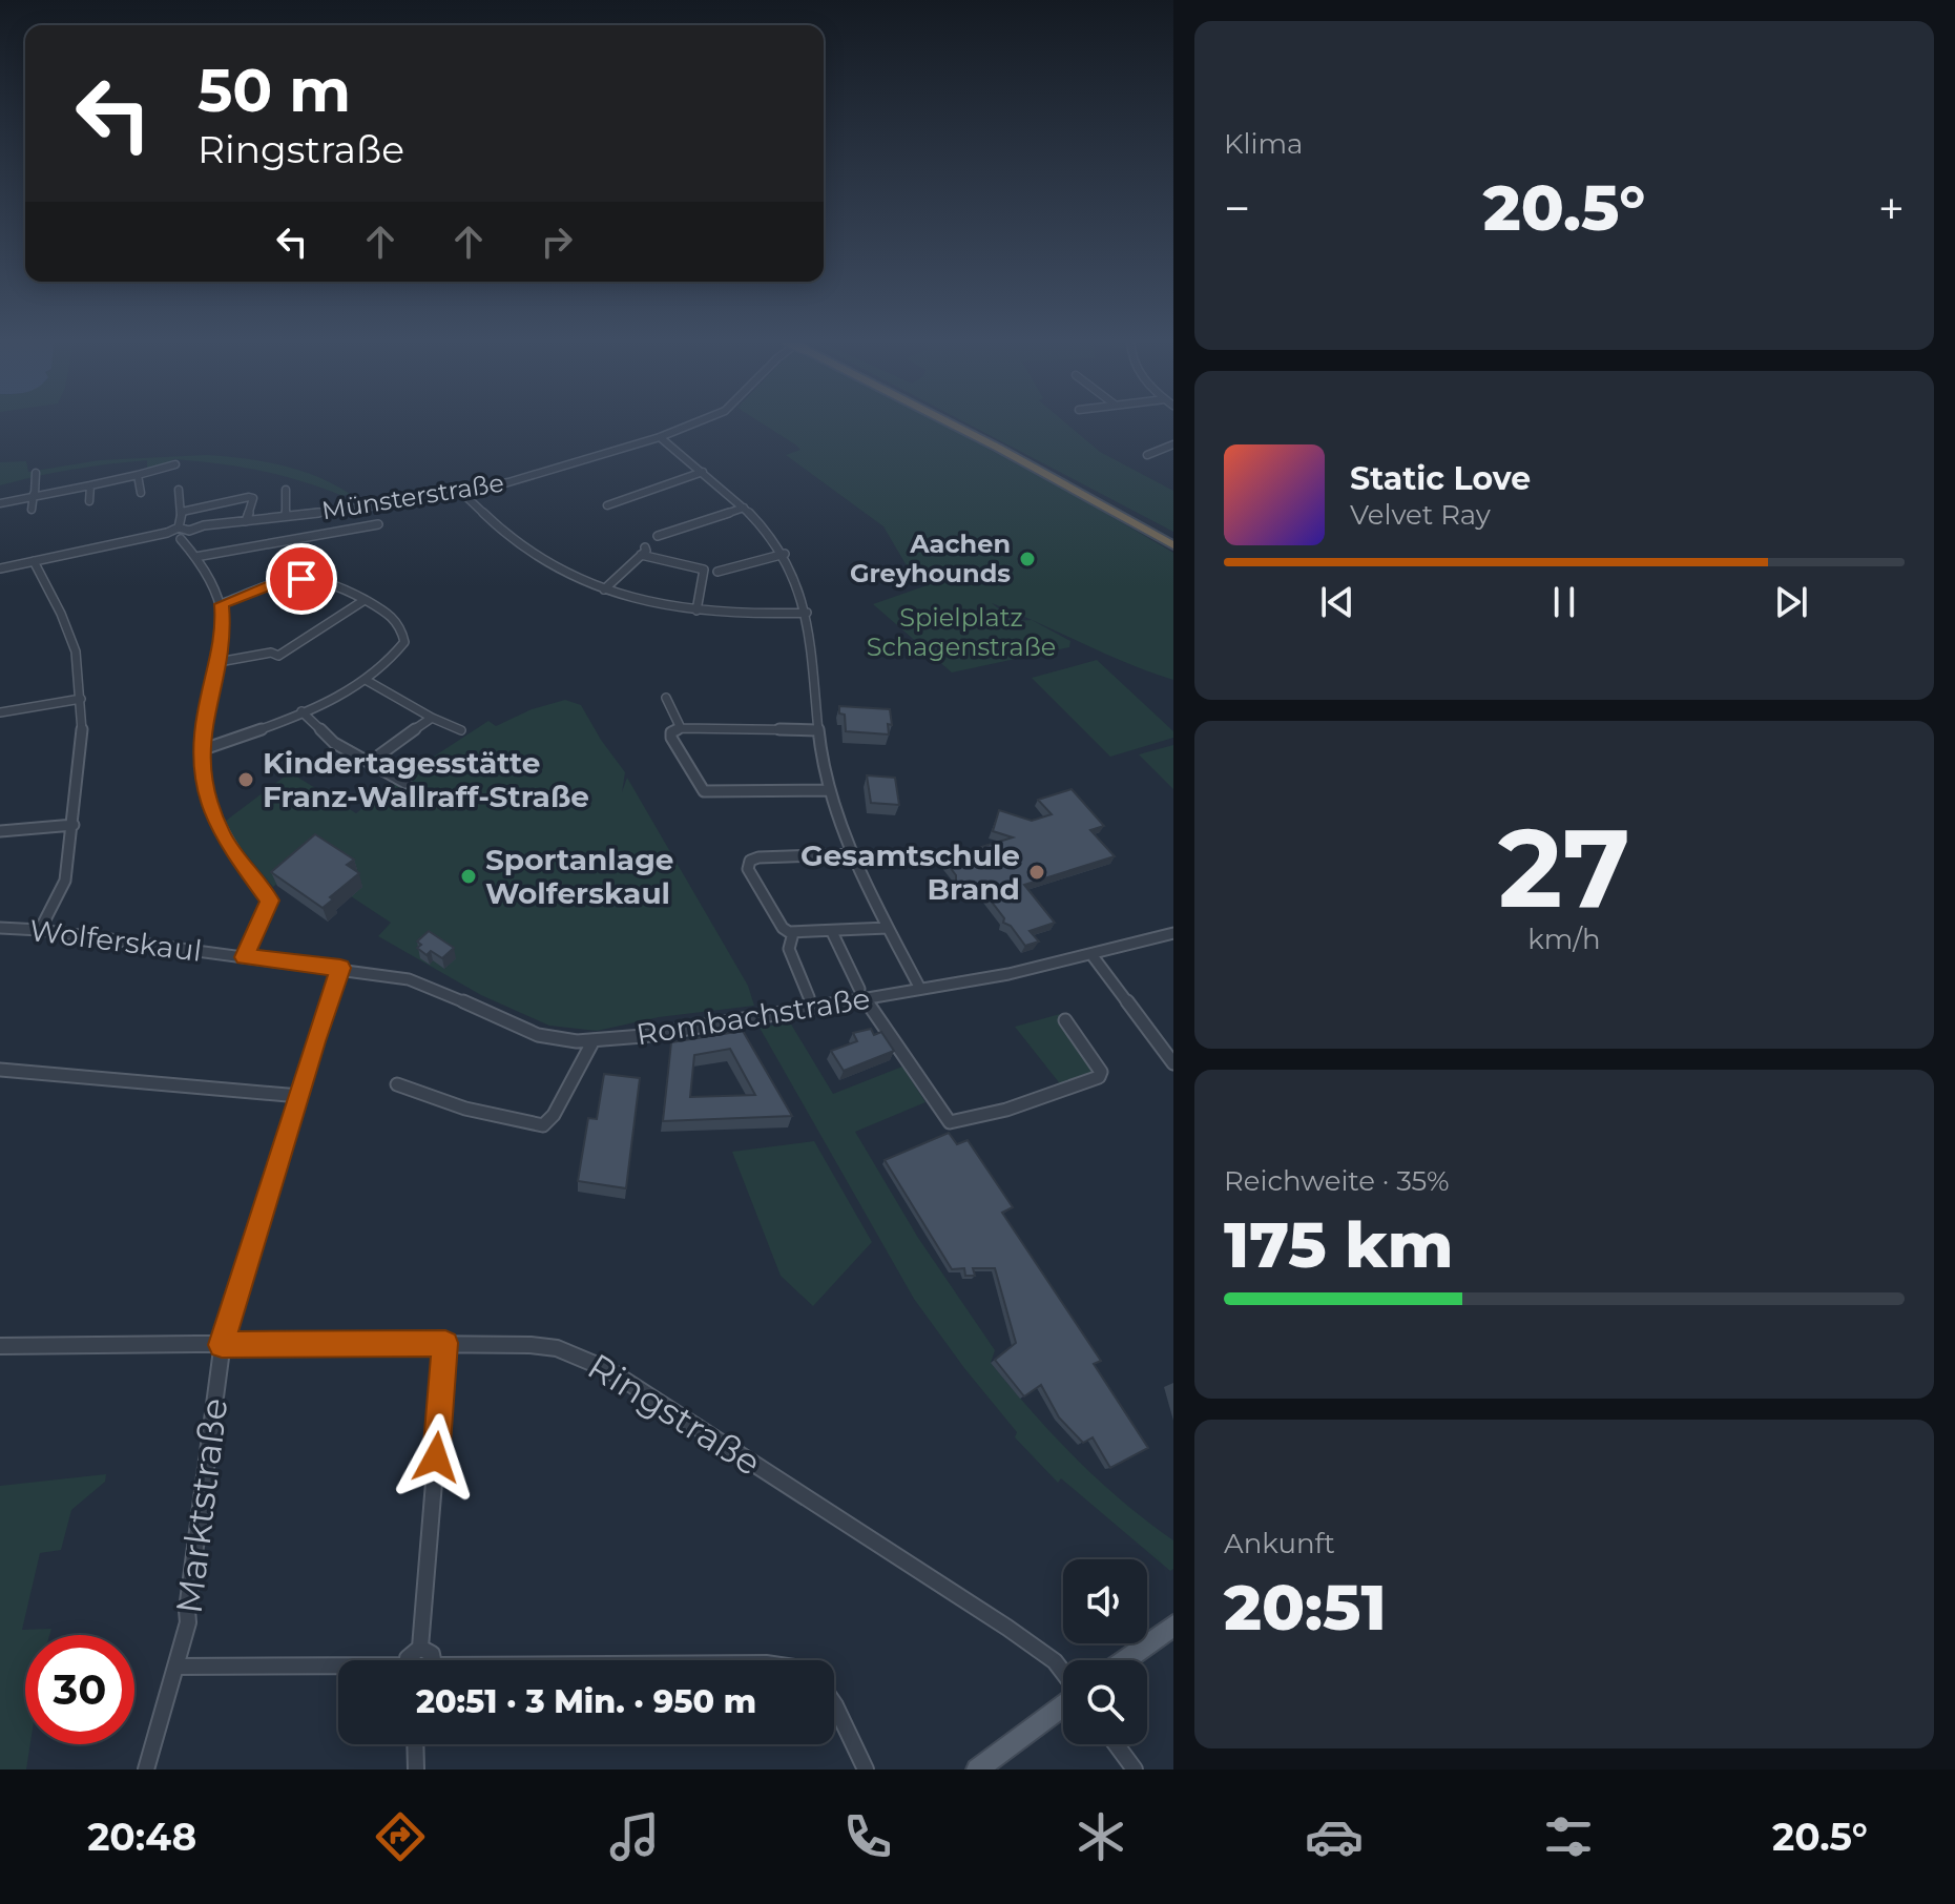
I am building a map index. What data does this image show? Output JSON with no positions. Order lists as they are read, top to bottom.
{
  "streets": {
    "street": [
      "Münsterstraße",
      "Wolferskaul",
      "Rombachstraße",
      "Ringstraße",
      "Marktstraße"
    ]
  },
  "crossings": [
    ["Wolferskaul", "Rombachstraße"],
    ["Ringstraße", "Marktstraße"]
  ],
  "parks": ["Spielplatz Schagenstraße"],
  "places": [
    "Aachen Greyhounds",
    "Kindertagesstätte Franz-Wallraff-Straße",
    "Gesamtschule Brand",
    "Sportanlage Wolferskaul"
  ],
  "page": {
    "tile": [
      "Klima",
      ["27", "km/h"],
      ["Reichweite · 35%", "175 km"],
      ["Ankunft", "20:51"]
    ],
    "turn": ["50 m", "Ringstraße"],
    "heat": ["−", "20.5°", "+"],
    "song": ["Static Love", "Velvet Ray"],
    "limit": "30",
    "trip": "20:51 · 3 Min. · 950 m",
    "tabs": ["20:48", "20.5°"]
  }
}
